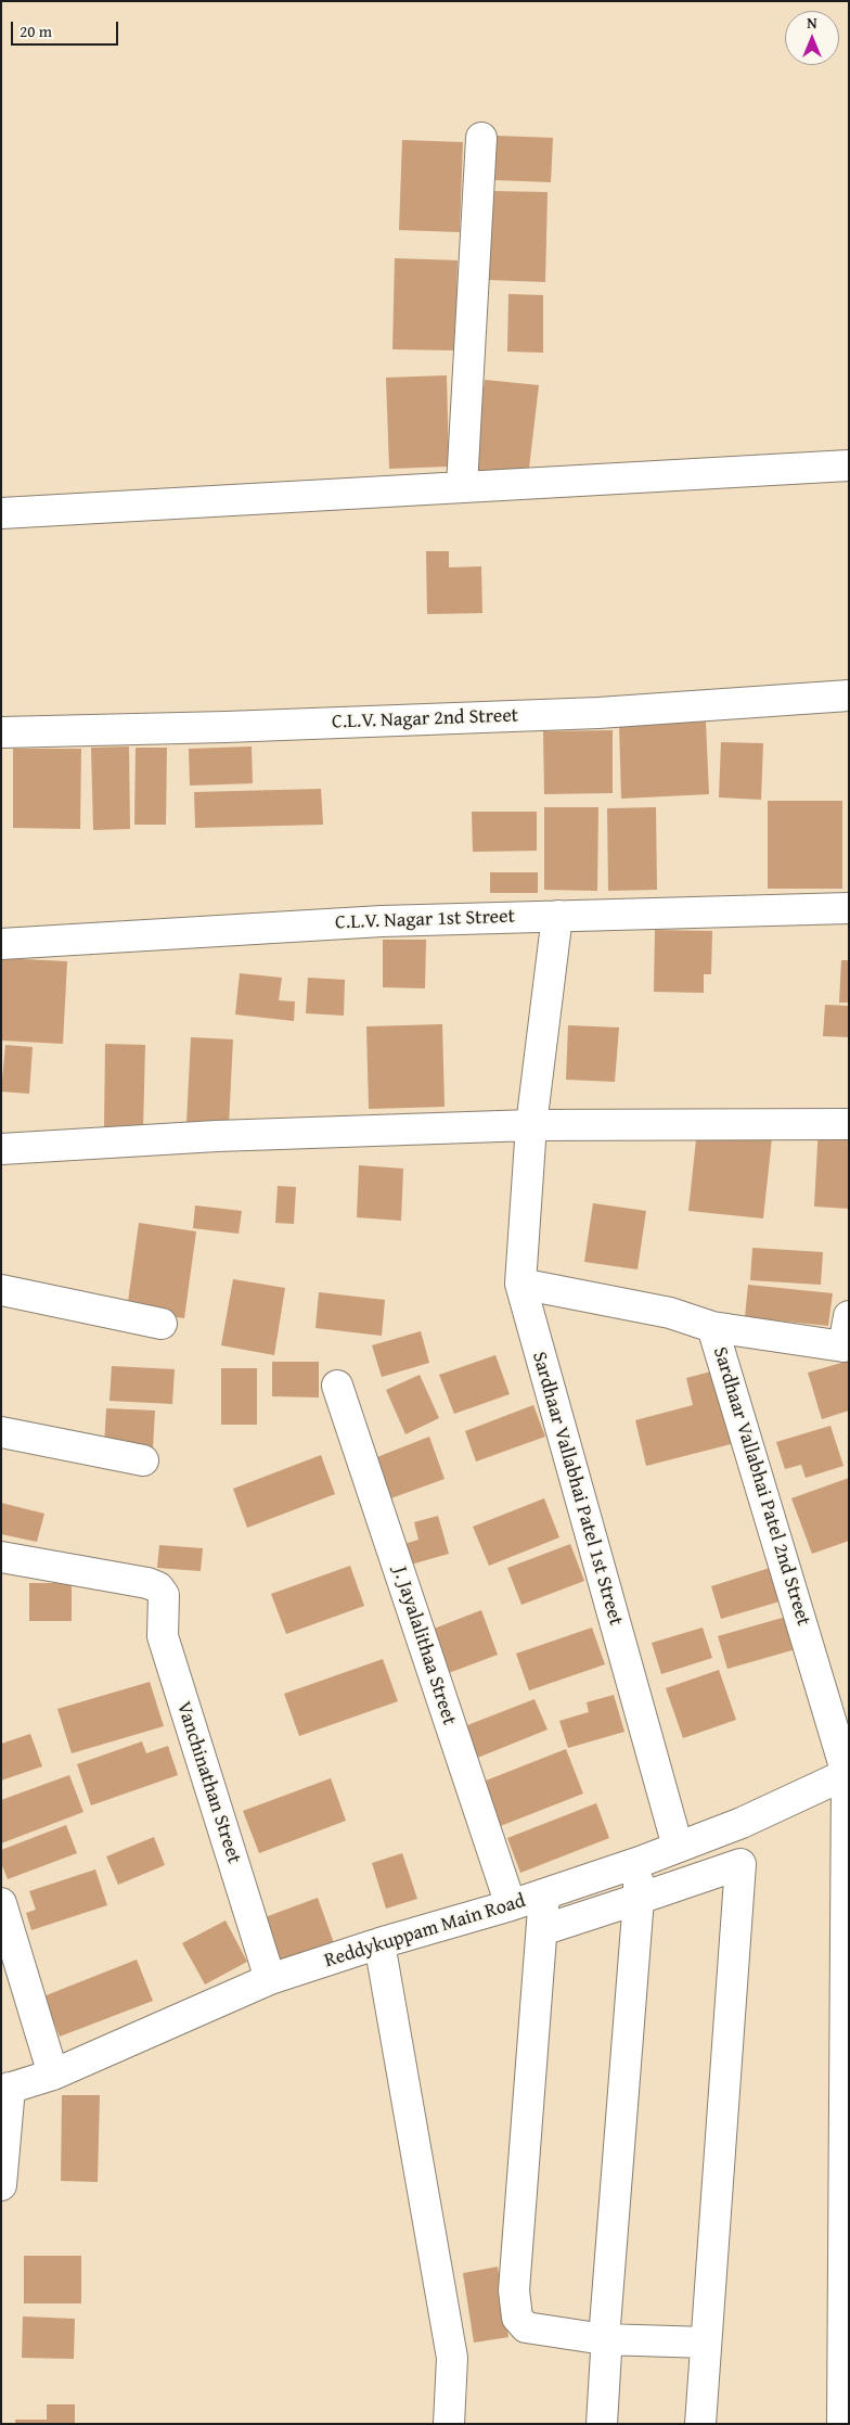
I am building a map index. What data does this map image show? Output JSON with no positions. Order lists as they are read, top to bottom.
{
  "streets": {
    "street": [
      "C.L.V. Nagar 2nd Street",
      "C.L.V. Nagar 1st Street",
      "Sardhaar Vallabhai Patel 2nd Street",
      "Sardhaar Vallabhai Patel 1st Street",
      "J. Jayalalithaa Street",
      "Vanchinathan Street",
      "Reddykuppam Main Road"
    ]
  },
  "crossings": [
    ["C.L.V. Nagar 1st Street", "Sardhaar Vallabhai Patel 1st Street"],
    ["Sardhaar Vallabhai Patel 2nd Street", "Sardhaar Vallabhai Patel 1st Street"],
    ["Sardhaar Vallabhai Patel 2nd Street", "Reddykuppam Main Road"],
    ["Sardhaar Vallabhai Patel 1st Street", "Reddykuppam Main Road"],
    ["J. Jayalalithaa Street", "Reddykuppam Main Road"],
    ["Vanchinathan Street", "Reddykuppam Main Road"]
  ],
  "scale_bar": "20 m",
  "north": "top"
}
